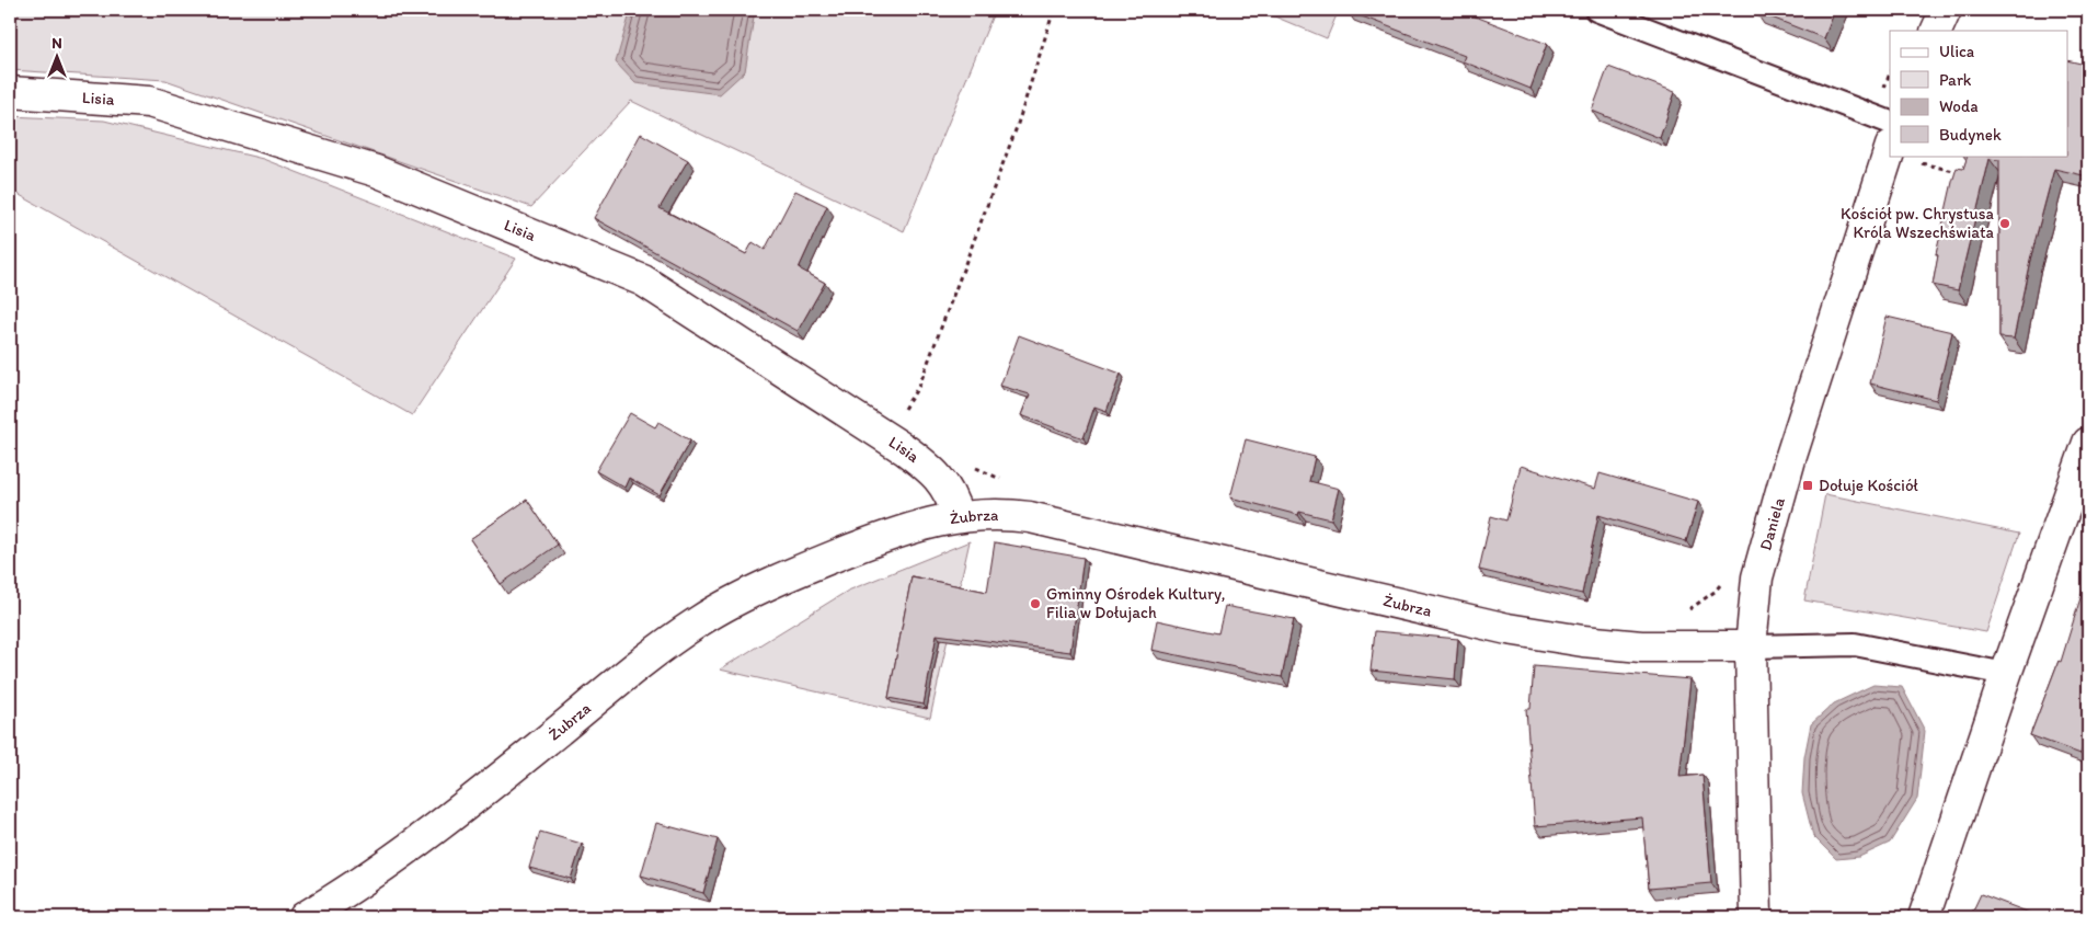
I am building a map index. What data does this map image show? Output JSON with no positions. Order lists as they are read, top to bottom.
{
  "streets": {
    "street": ["Lisia", "Żubrza", "Daniela"]
  },
  "crossings": [
    ["Lisia", "Żubrza"],
    ["Żubrza", "Daniela"]
  ],
  "places": {
    "other": ["Kościół pw. Chrystusa Króla Wszechświata", "Gminny Ośrodek Kultury, Filia w Dołujach"],
    "transit": ["Dołuje Kościół"]
  },
  "legend": [
    "Ulica",
    "Park",
    "Woda",
    "Budynek"
  ],
  "north": "top"
}
